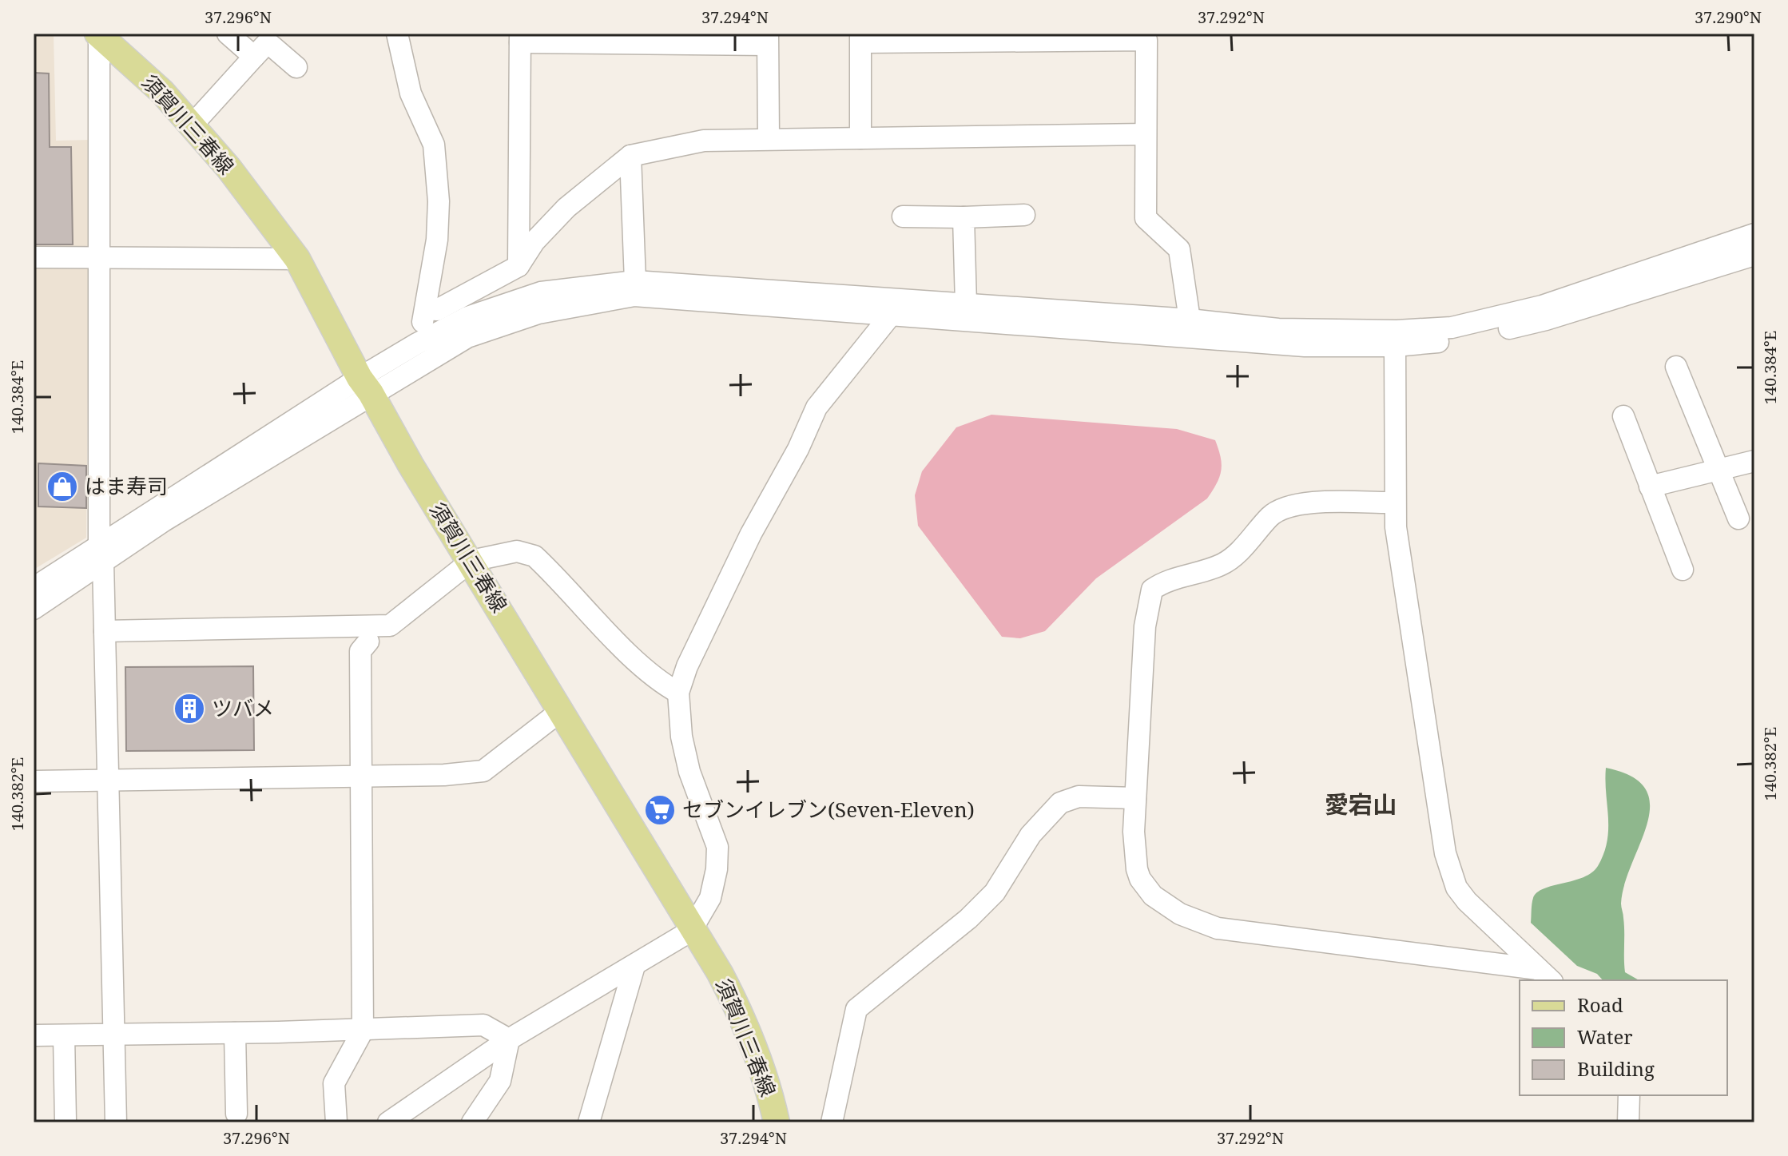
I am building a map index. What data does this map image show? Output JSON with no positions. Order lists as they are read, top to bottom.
{
  "streets": {
    "main road": ["須賀川三春線"]
  },
  "districts": ["愛宕山"],
  "places": {
    "shop": ["はま寿司"],
    "building": ["ツバメ"],
    "supermarket": ["セブンイレブン(Seven-Eleven)"]
  },
  "legend": ["Road", "Water", "Building"],
  "coordinates": [
    "37.296°N",
    "37.294°N",
    "37.292°N",
    "37.290°N",
    "140.384°E",
    "140.382°E"
  ]
}
